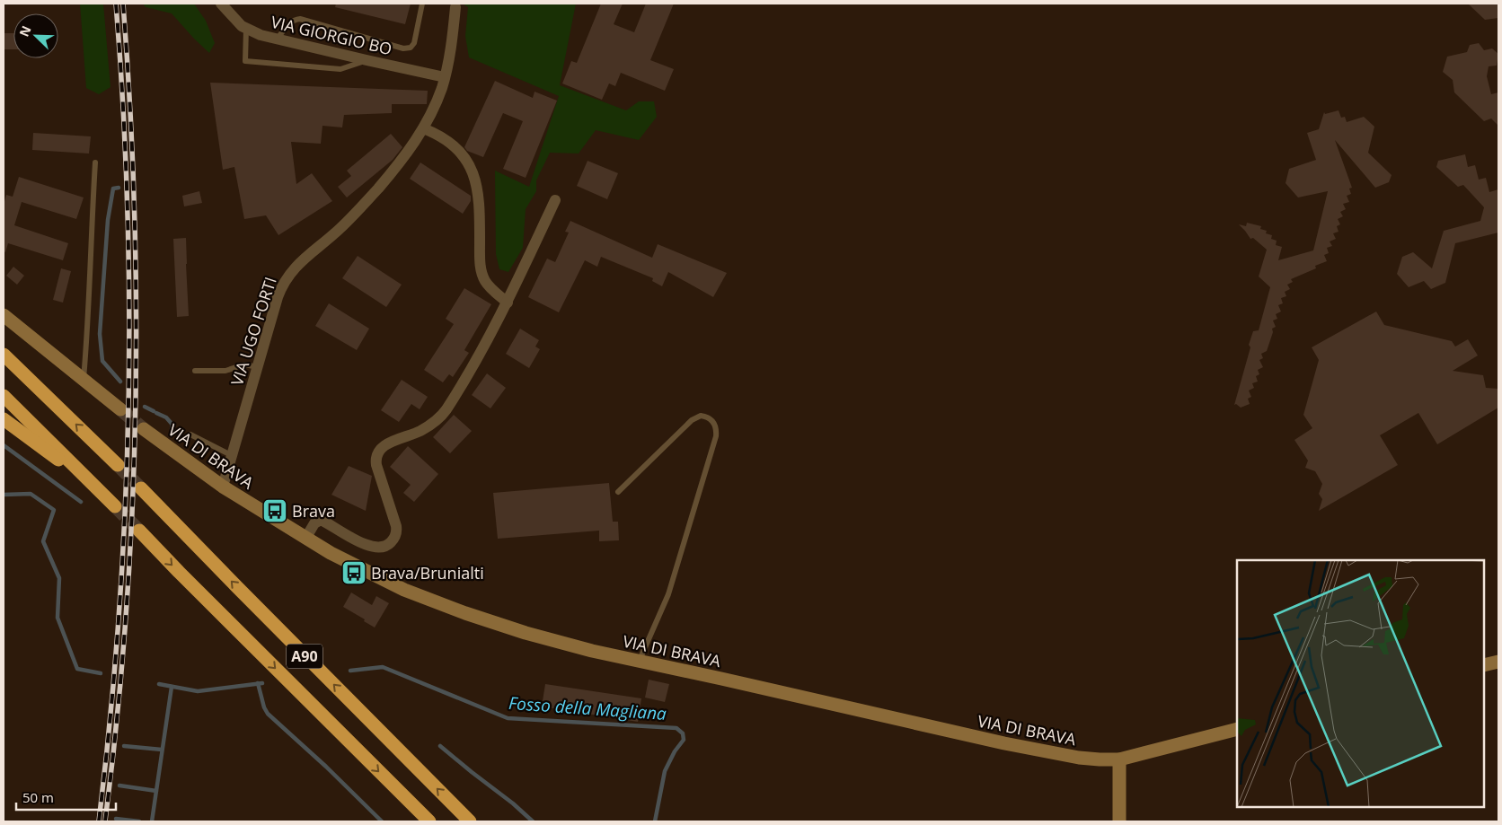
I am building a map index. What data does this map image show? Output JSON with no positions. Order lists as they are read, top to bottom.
{
  "streets": {
    "highway": ["A90"],
    "street": ["VIA GIORGIO BO", "VIA UGO FORTI", "VIA DI BRAVA"]
  },
  "crossings": [
    ["VIA GIORGIO BO", "VIA UGO FORTI"],
    ["VIA UGO FORTI", "VIA DI BRAVA"]
  ],
  "water": ["Fosso della Magliana"],
  "places": {
    "bus stop": ["Brava", "Brava/Brunialti"]
  },
  "scale_bar": "50 m",
  "north": "top left"
}
